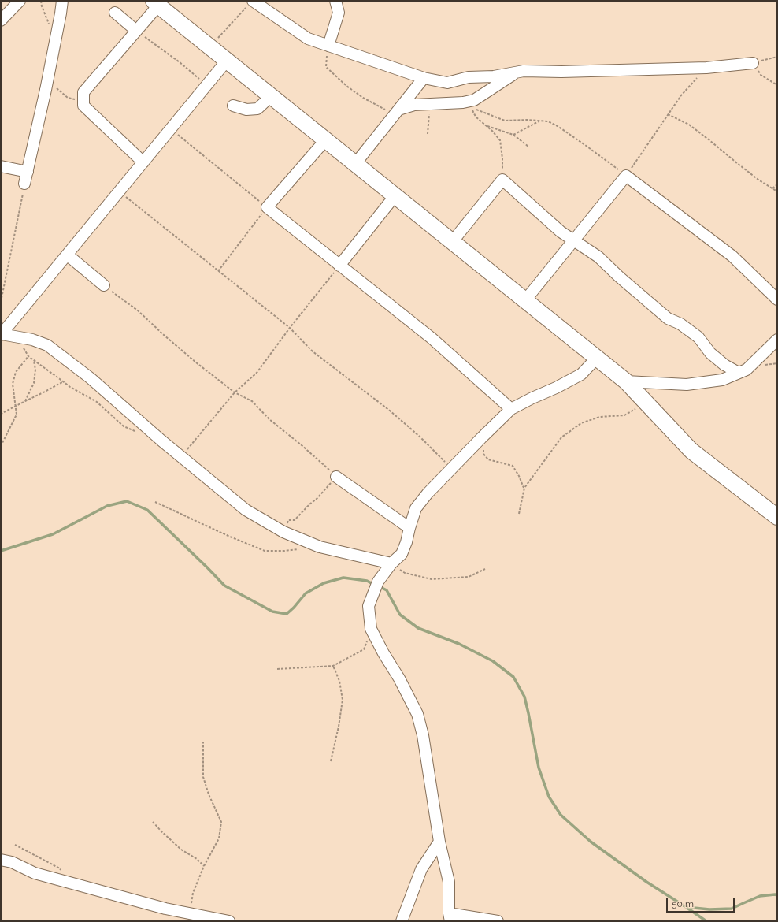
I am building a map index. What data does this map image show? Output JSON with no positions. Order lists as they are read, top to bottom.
{
  "scale_bar": "50 m"
}
